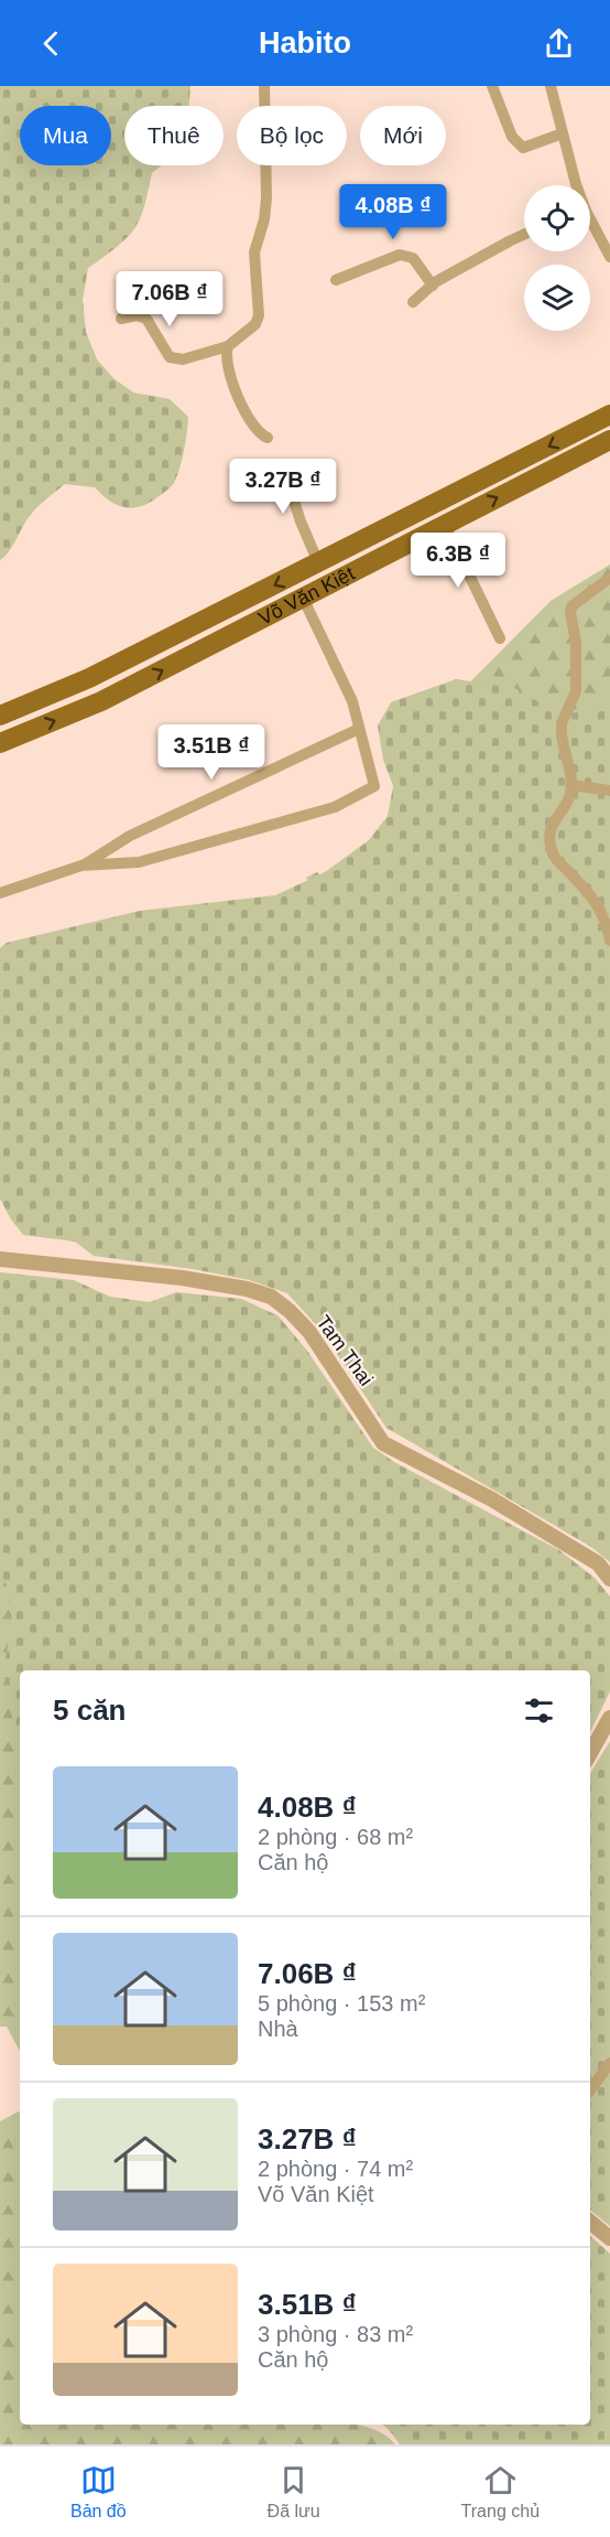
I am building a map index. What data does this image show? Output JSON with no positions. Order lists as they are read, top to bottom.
{
  "streets": {
    "main road": ["Võ Văn Kiệt"],
    "street": ["Tam Thai"]
  },
  "page": {
    "header": "Habito",
    "chip": [
      "Mua",
      "Thuê",
      "Bộ lọc",
      "Mới"
    ],
    "price": [
      "4.08B ₫",
      "7.06B ₫",
      "3.27B ₫",
      "6.3B ₫",
      "3.51B ₫"
    ],
    "heading": "5 căn",
    "list": [
      {
        "name": "4.08B ₫",
        "note": "2 phòng · 68 m² · Căn hộ"
      },
      {
        "name": "7.06B ₫",
        "note": "5 phòng · 153 m² · Nhà"
      },
      {
        "name": "3.27B ₫",
        "note": "2 phòng · 74 m² · Võ Văn Kiệt"
      },
      {
        "name": "3.51B ₫",
        "note": "3 phòng · 83 m² · Căn hộ"
      }
    ],
    "tabs": ["Bản đồ", "Đã lưu", "Trang chủ"]
  }
}
